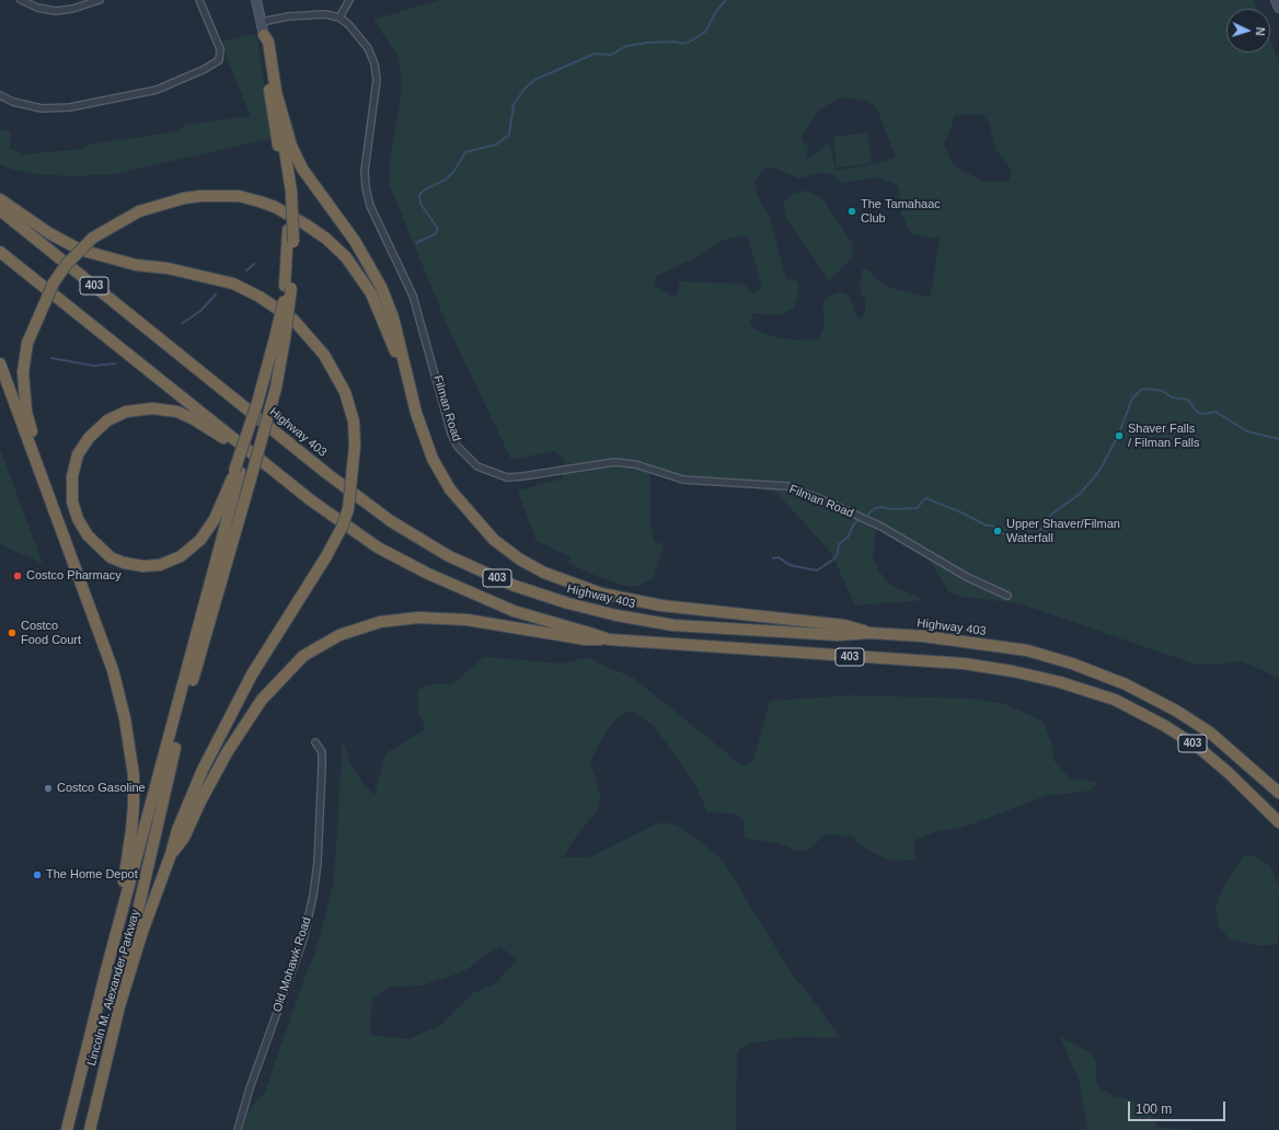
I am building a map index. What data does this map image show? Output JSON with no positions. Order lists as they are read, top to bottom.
{
  "streets": {
    "highway": ["403", "Highway 403", "Lincoln M. Alexander Parkway"],
    "street": ["Filman Road", "Old Mohawk Road"]
  },
  "places": [
    "The Tamahaac Club",
    "Shaver Falls / Filman Falls",
    "Upper Shaver/Filman Waterfall",
    "Costco Pharmacy",
    "Costco Food Court",
    "Costco Gasoline",
    "The Home Depot"
  ],
  "scale_bar": "100 m",
  "north": "right"
}
